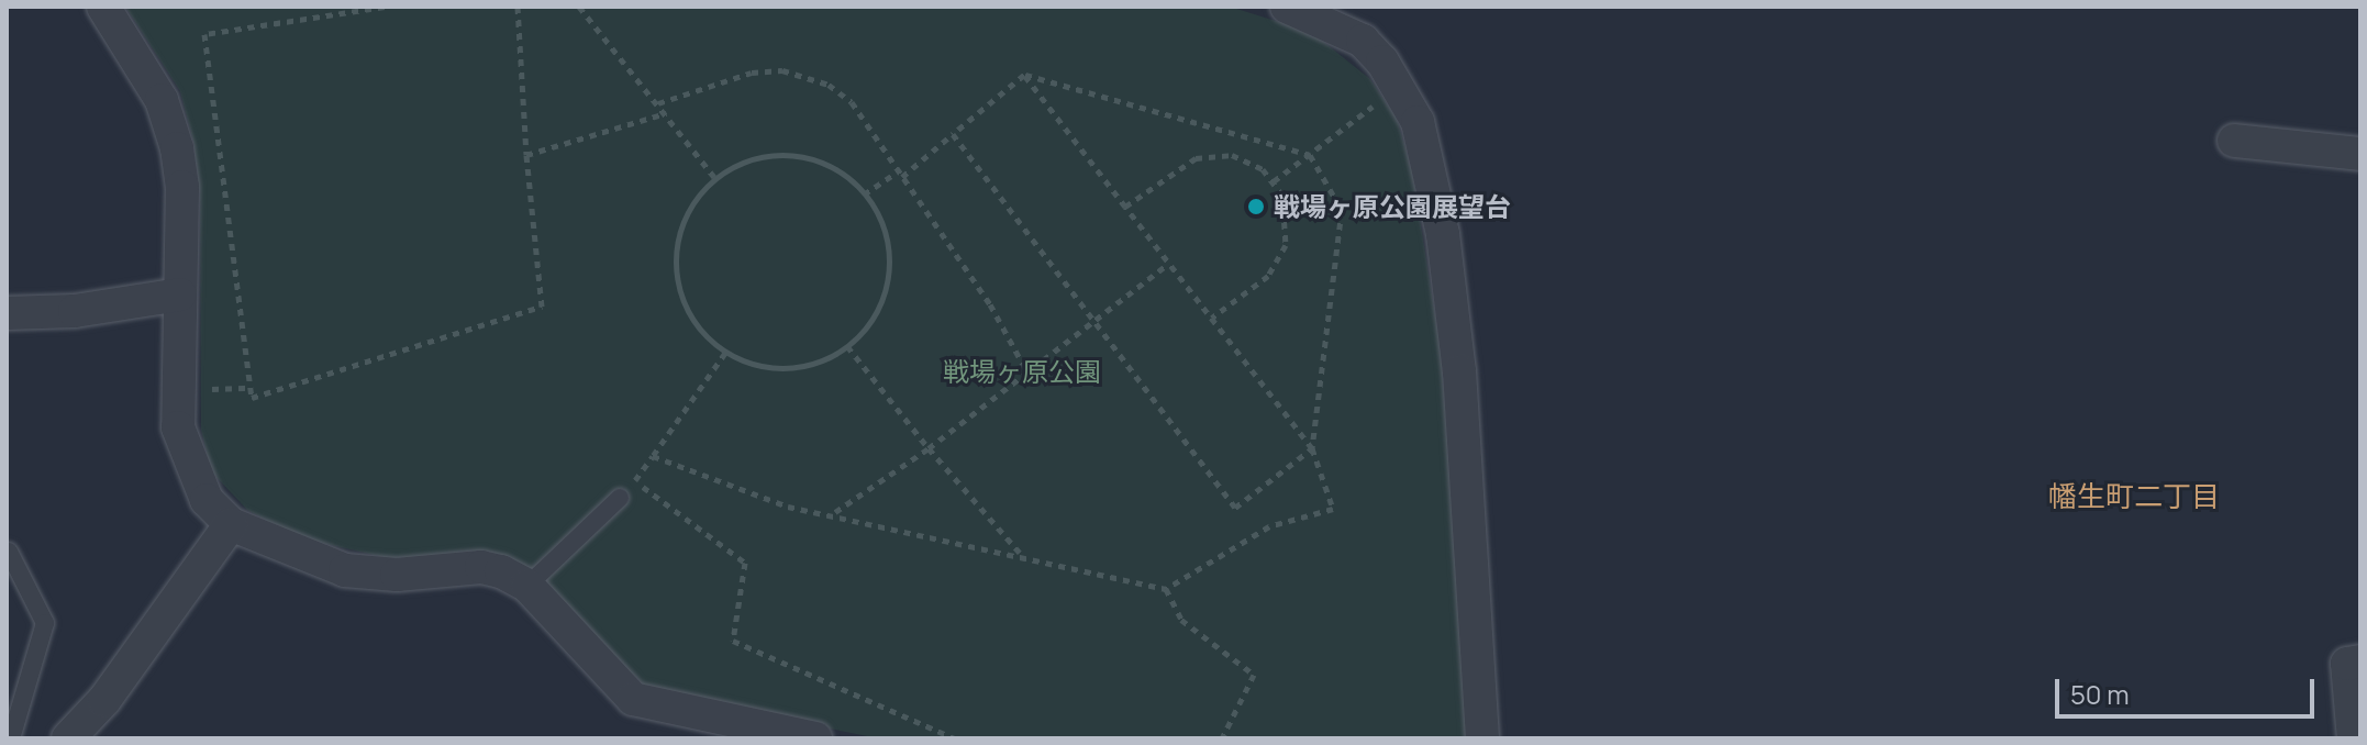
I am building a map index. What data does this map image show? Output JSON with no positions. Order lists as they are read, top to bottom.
{
  "districts": ["幡生町二丁目"],
  "parks": ["戦場ヶ原公園"],
  "places": ["戦場ヶ原公園展望台"],
  "scale_bar": "50 m"
}
